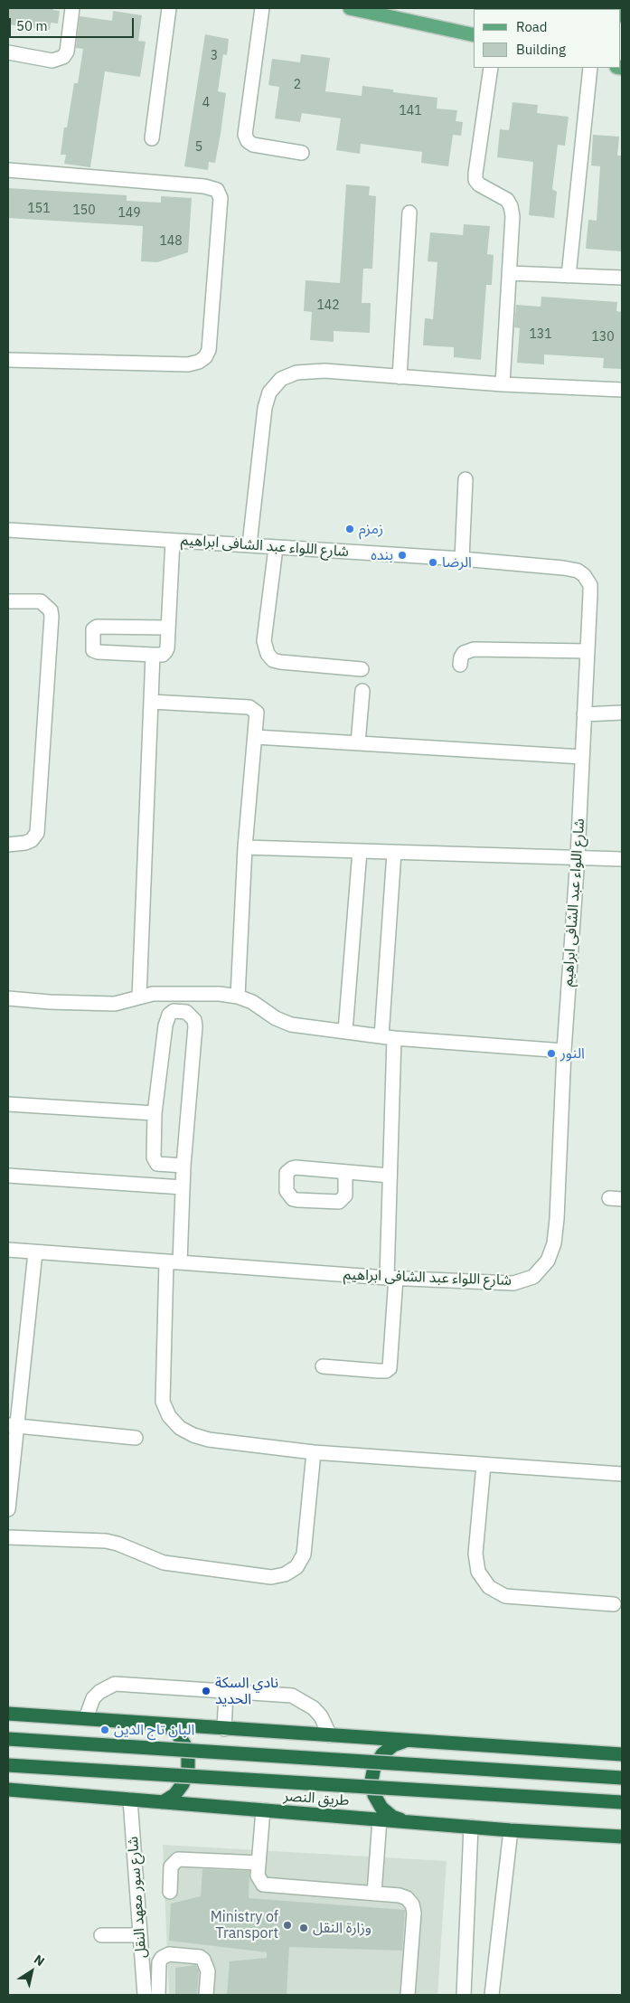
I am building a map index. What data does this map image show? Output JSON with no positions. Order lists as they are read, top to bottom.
{
  "streets": {
    "highway": ["طريق النصر"],
    "street": ["شارع اللواء عبد الشافى ابراهيم", "شارع سور معهد النقل"]
  },
  "crossings": [
    ["طريق النصر", "شارع سور معهد النقل"]
  ],
  "places": [
    "زمزم",
    "بنده",
    "الرضا",
    "النور",
    "نادي السكة الحديد",
    "البان تاج الدين",
    "Ministry of Transport",
    "وزارة النقل"
  ],
  "house_numbers": [
    "3",
    "2",
    "4",
    "141",
    "5",
    "151",
    "150",
    "149",
    "148",
    "142",
    "131",
    "130"
  ],
  "legend": ["Road", "Building"],
  "scale_bar": "50 m",
  "north": "top right"
}
